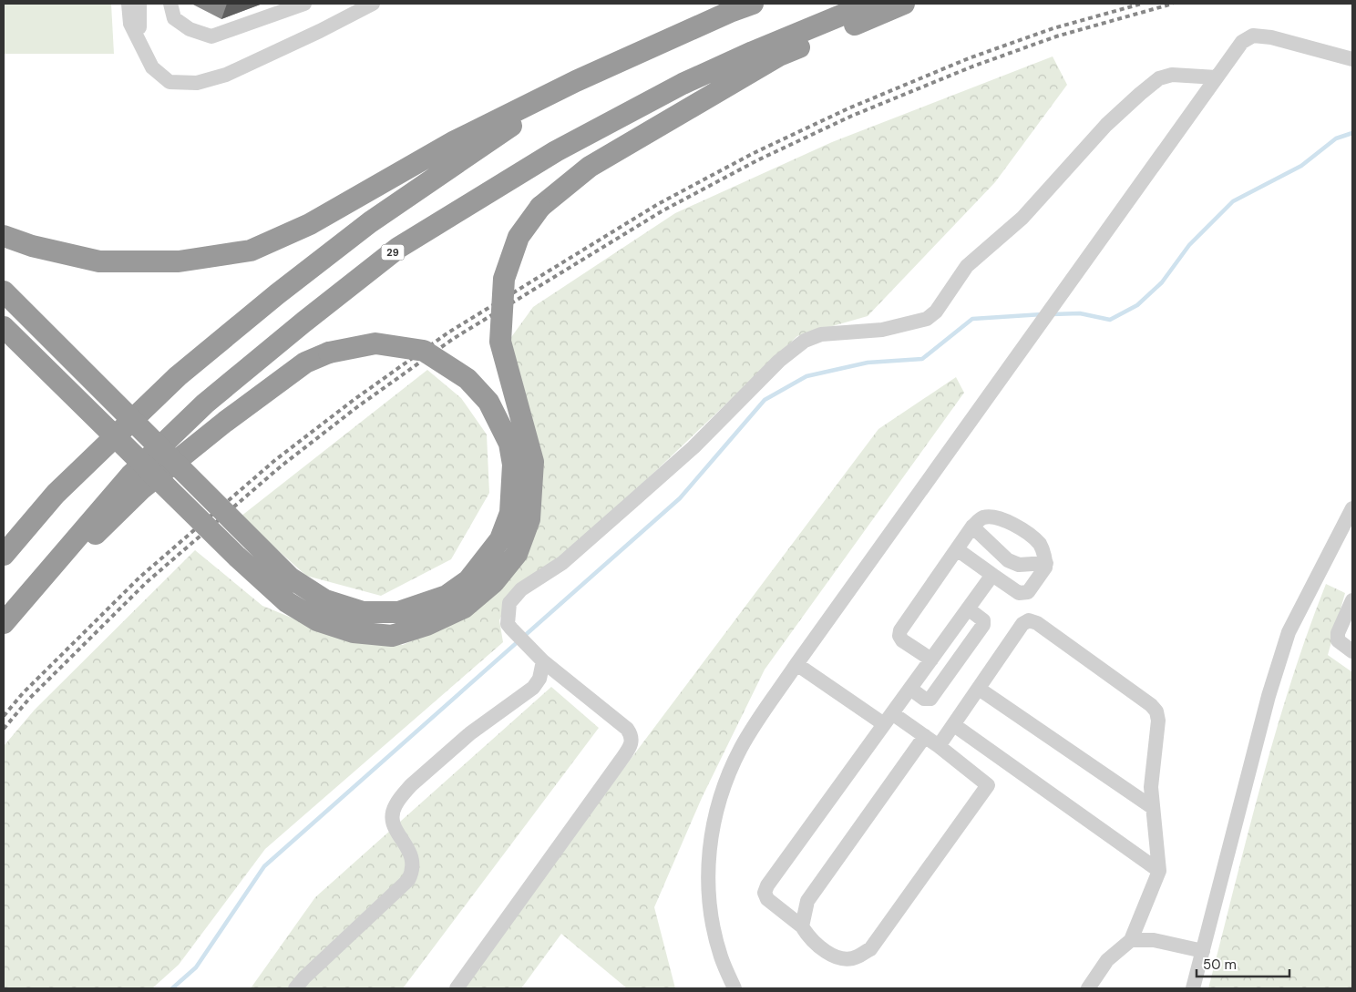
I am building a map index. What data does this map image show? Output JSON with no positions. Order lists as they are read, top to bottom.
{
  "streets": {
    "highway": ["29"]
  },
  "scale_bar": "50 m"
}
